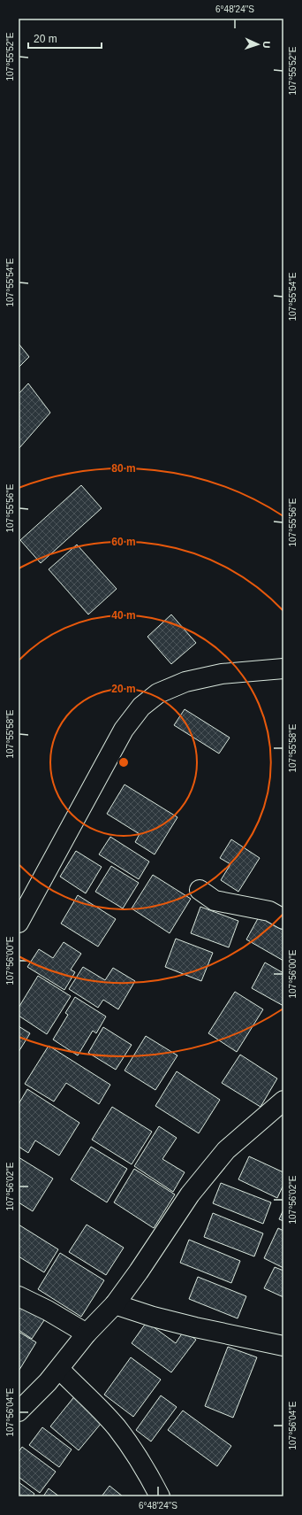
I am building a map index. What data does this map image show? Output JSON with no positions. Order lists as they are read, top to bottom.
{
  "scale_bar": "20 m",
  "north": "right",
  "coordinates": [
    "6°48'24\"S",
    "107°55'52\"E",
    "107°55'54\"E",
    "107°55'56\"E",
    "107°55'58\"E",
    "107°56'00\"E",
    "107°56'02\"E",
    "107°56'04\"E"
  ],
  "rings": [
    "80 m",
    "60 m",
    "40 m",
    "20 m"
  ]
}
